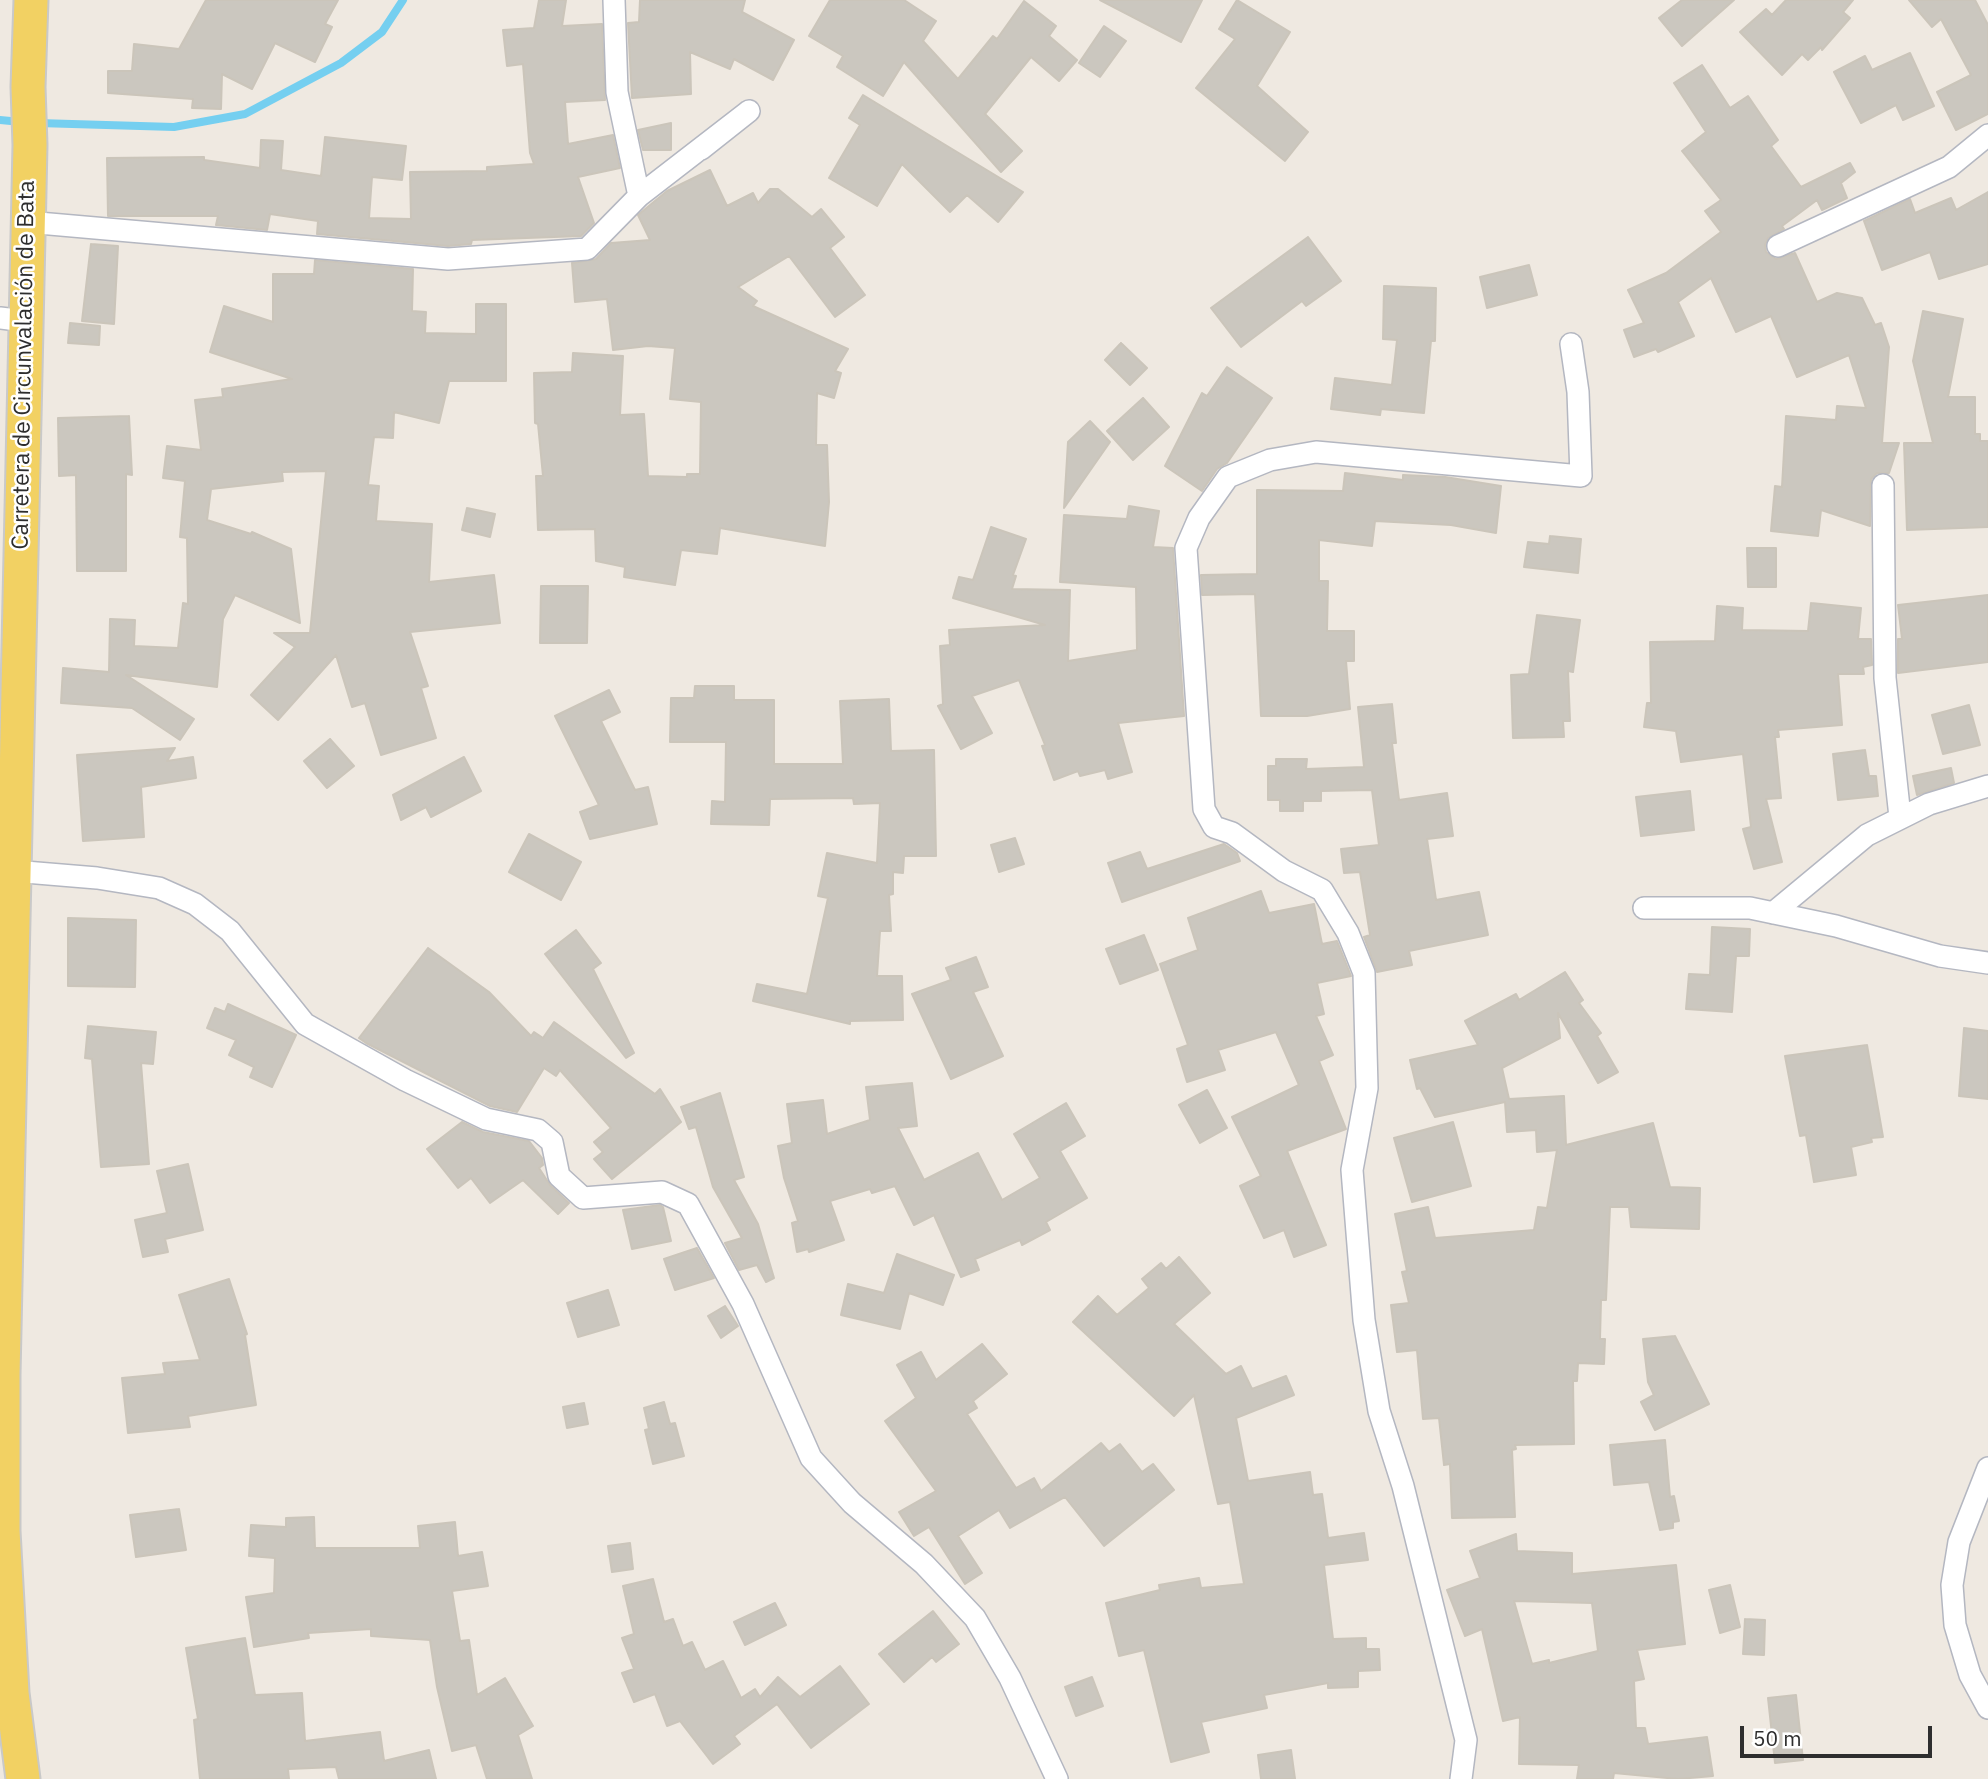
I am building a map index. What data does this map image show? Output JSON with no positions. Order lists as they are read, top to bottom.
{
  "streets": {
    "main road": ["Carretera de Circunvalación de Bata"]
  },
  "scale_bar": "50 m"
}
